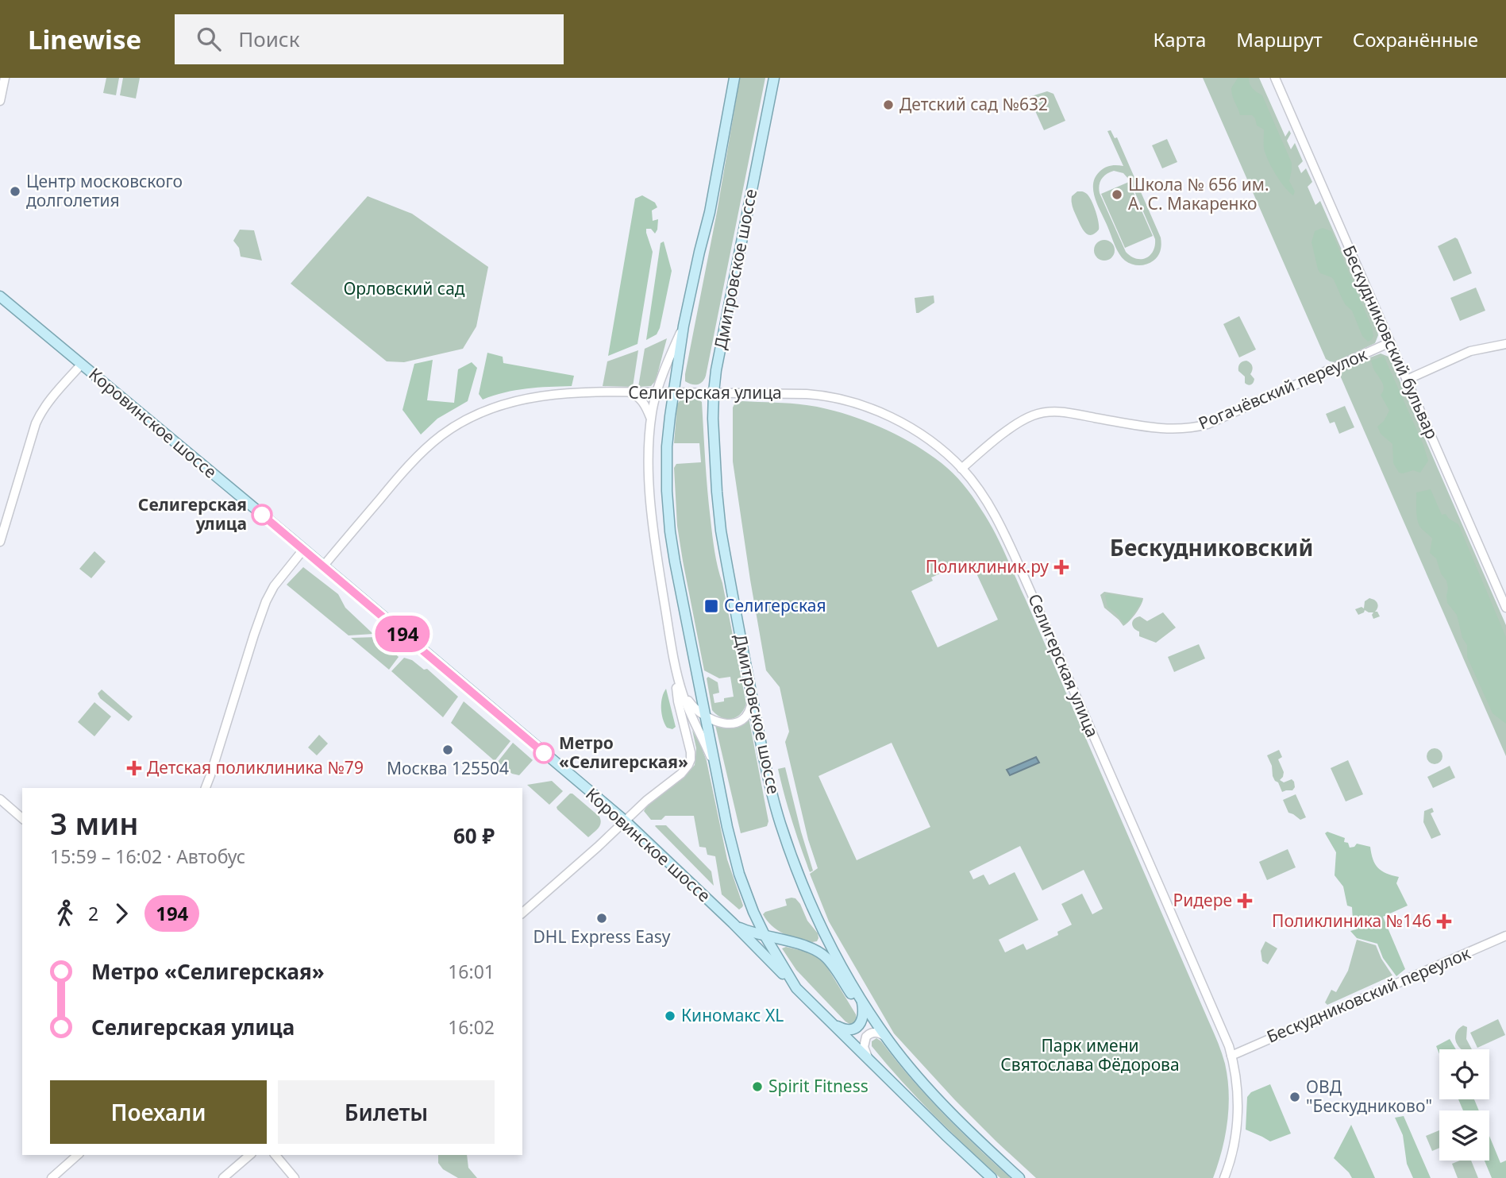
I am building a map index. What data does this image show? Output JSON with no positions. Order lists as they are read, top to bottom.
{
  "streets": {
    "main road": ["Дмитровское шоссе", "Коровинское шоссе"],
    "street": [
      "Бескудниковский бульвар",
      "Рогачёвский переулок",
      "Селигерская улица",
      "Бескудниковский переулок"
    ]
  },
  "crossings": [
    ["Дмитровское шоссе", "Селигерская улица"],
    ["Бескудниковский бульвар", "Рогачёвский переулок"],
    ["Рогачёвский переулок", "Селигерская улица"],
    ["Селигерская улица", "Коровинское шоссе"],
    ["Селигерская улица", "Бескудниковский переулок"]
  ],
  "districts": ["Бескудниковский"],
  "parks": ["Орловский сад", "Парк имени Святослава Фёдорова"],
  "places": {
    "other": [
      "Детский сад №632",
      "Центр московского долголетия",
      "Школа № 656 им. А. С. Макаренко",
      "Селигерская улица",
      "Москва 125504",
      "Метро «Селигерская»",
      "DHL Express Easy",
      "Киномакс XL",
      "Spirit Fitness",
      "ОВД \"Бескудниково\""
    ],
    "health": [
      "Поликлиник.ру",
      "Детская поликлиника №79",
      "Ридере",
      "Поликлиника №146"
    ],
    "transit": ["Селигерская"]
  },
  "lines": ["bus line 194"],
  "page": {
    "header": "Linewise",
    "search": "Поиск",
    "nav": ["Карта", "Маршрут", "Сохранённые"],
    "on_map": "194",
    "heading": ["3 мин", "15:59 – 16:02 · Автобус", "60 ₽"],
    "legs": ["2", "194"],
    "list": [
      {
        "name": "Метро «Селигерская»",
        "value": "16:01"
      },
      {
        "name": "Селигерская улица",
        "value": "16:02"
      }
    ],
    "buttons": ["Поехали", "Билеты"]
  }
}
